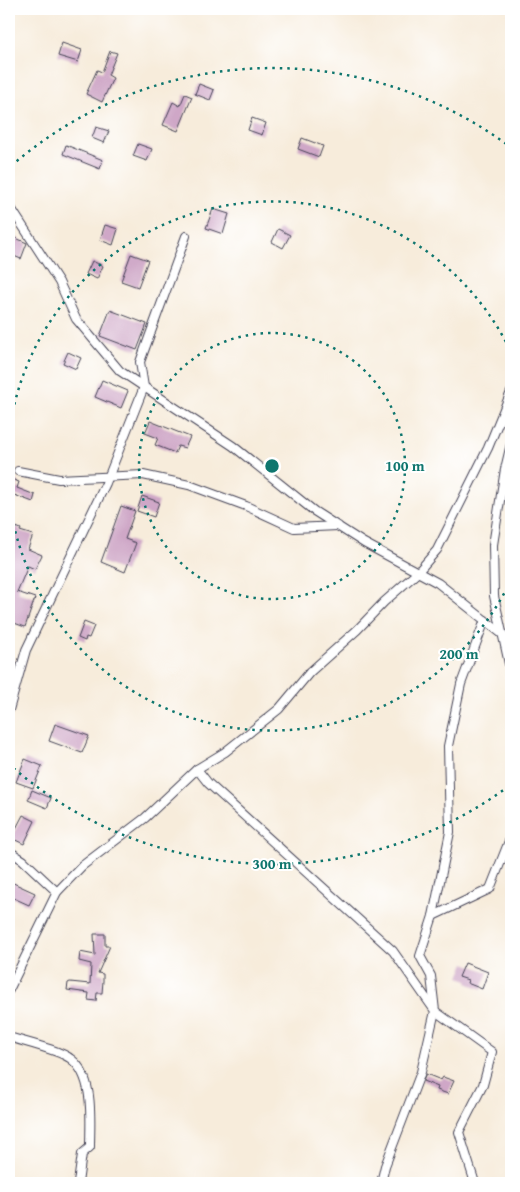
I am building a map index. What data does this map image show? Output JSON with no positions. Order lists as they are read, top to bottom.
{
  "rings": ["100 m", "200 m", "300 m"]
}
